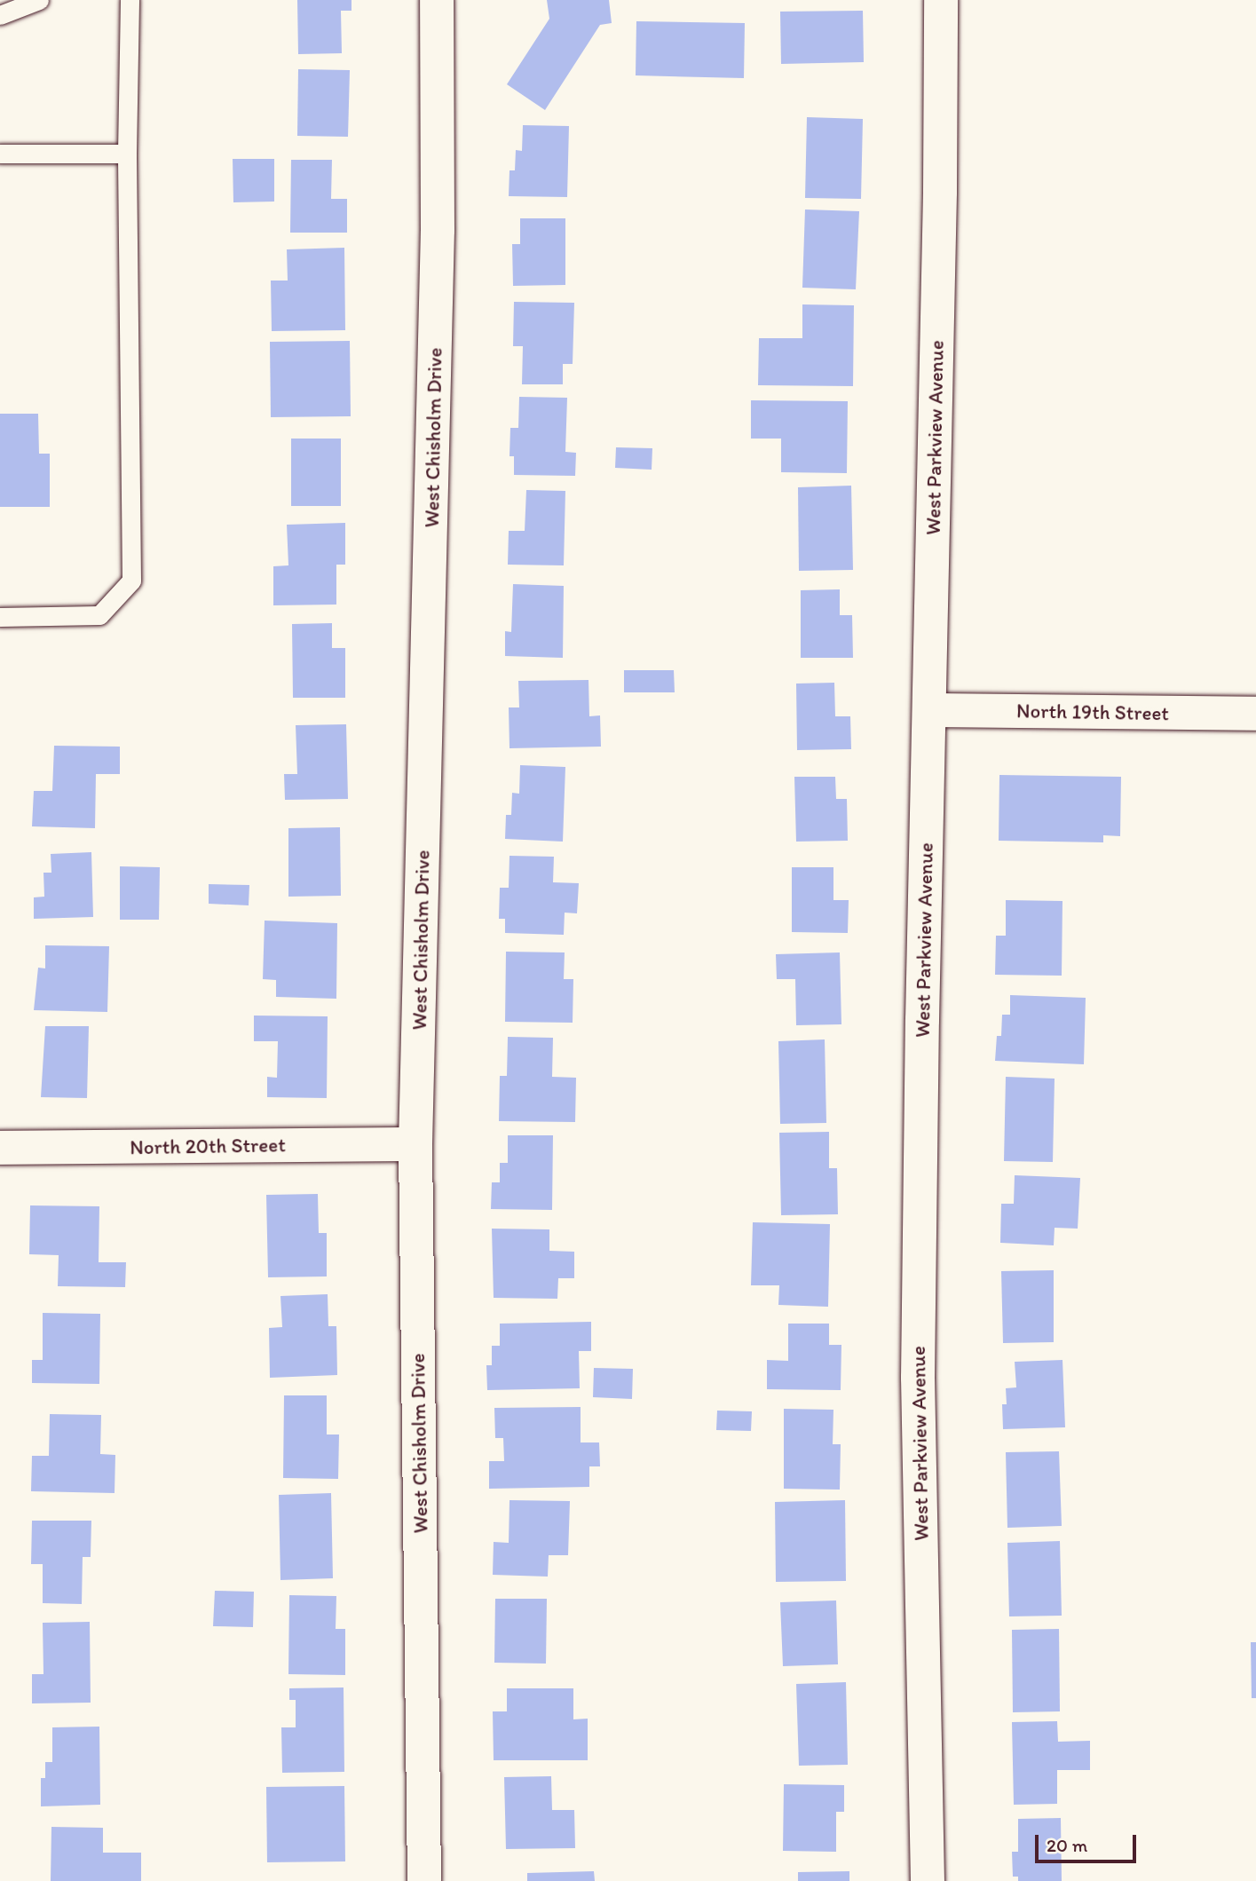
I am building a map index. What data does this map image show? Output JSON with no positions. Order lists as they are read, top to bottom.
{
  "streets": {
    "street": [
      "West Chisholm Drive",
      "West Parkview Avenue",
      "North 19th Street",
      "North 20th Street"
    ]
  },
  "crossings": [
    ["West Chisholm Drive", "North 20th Street"],
    ["West Parkview Avenue", "North 19th Street"]
  ],
  "scale_bar": "20 m"
}
